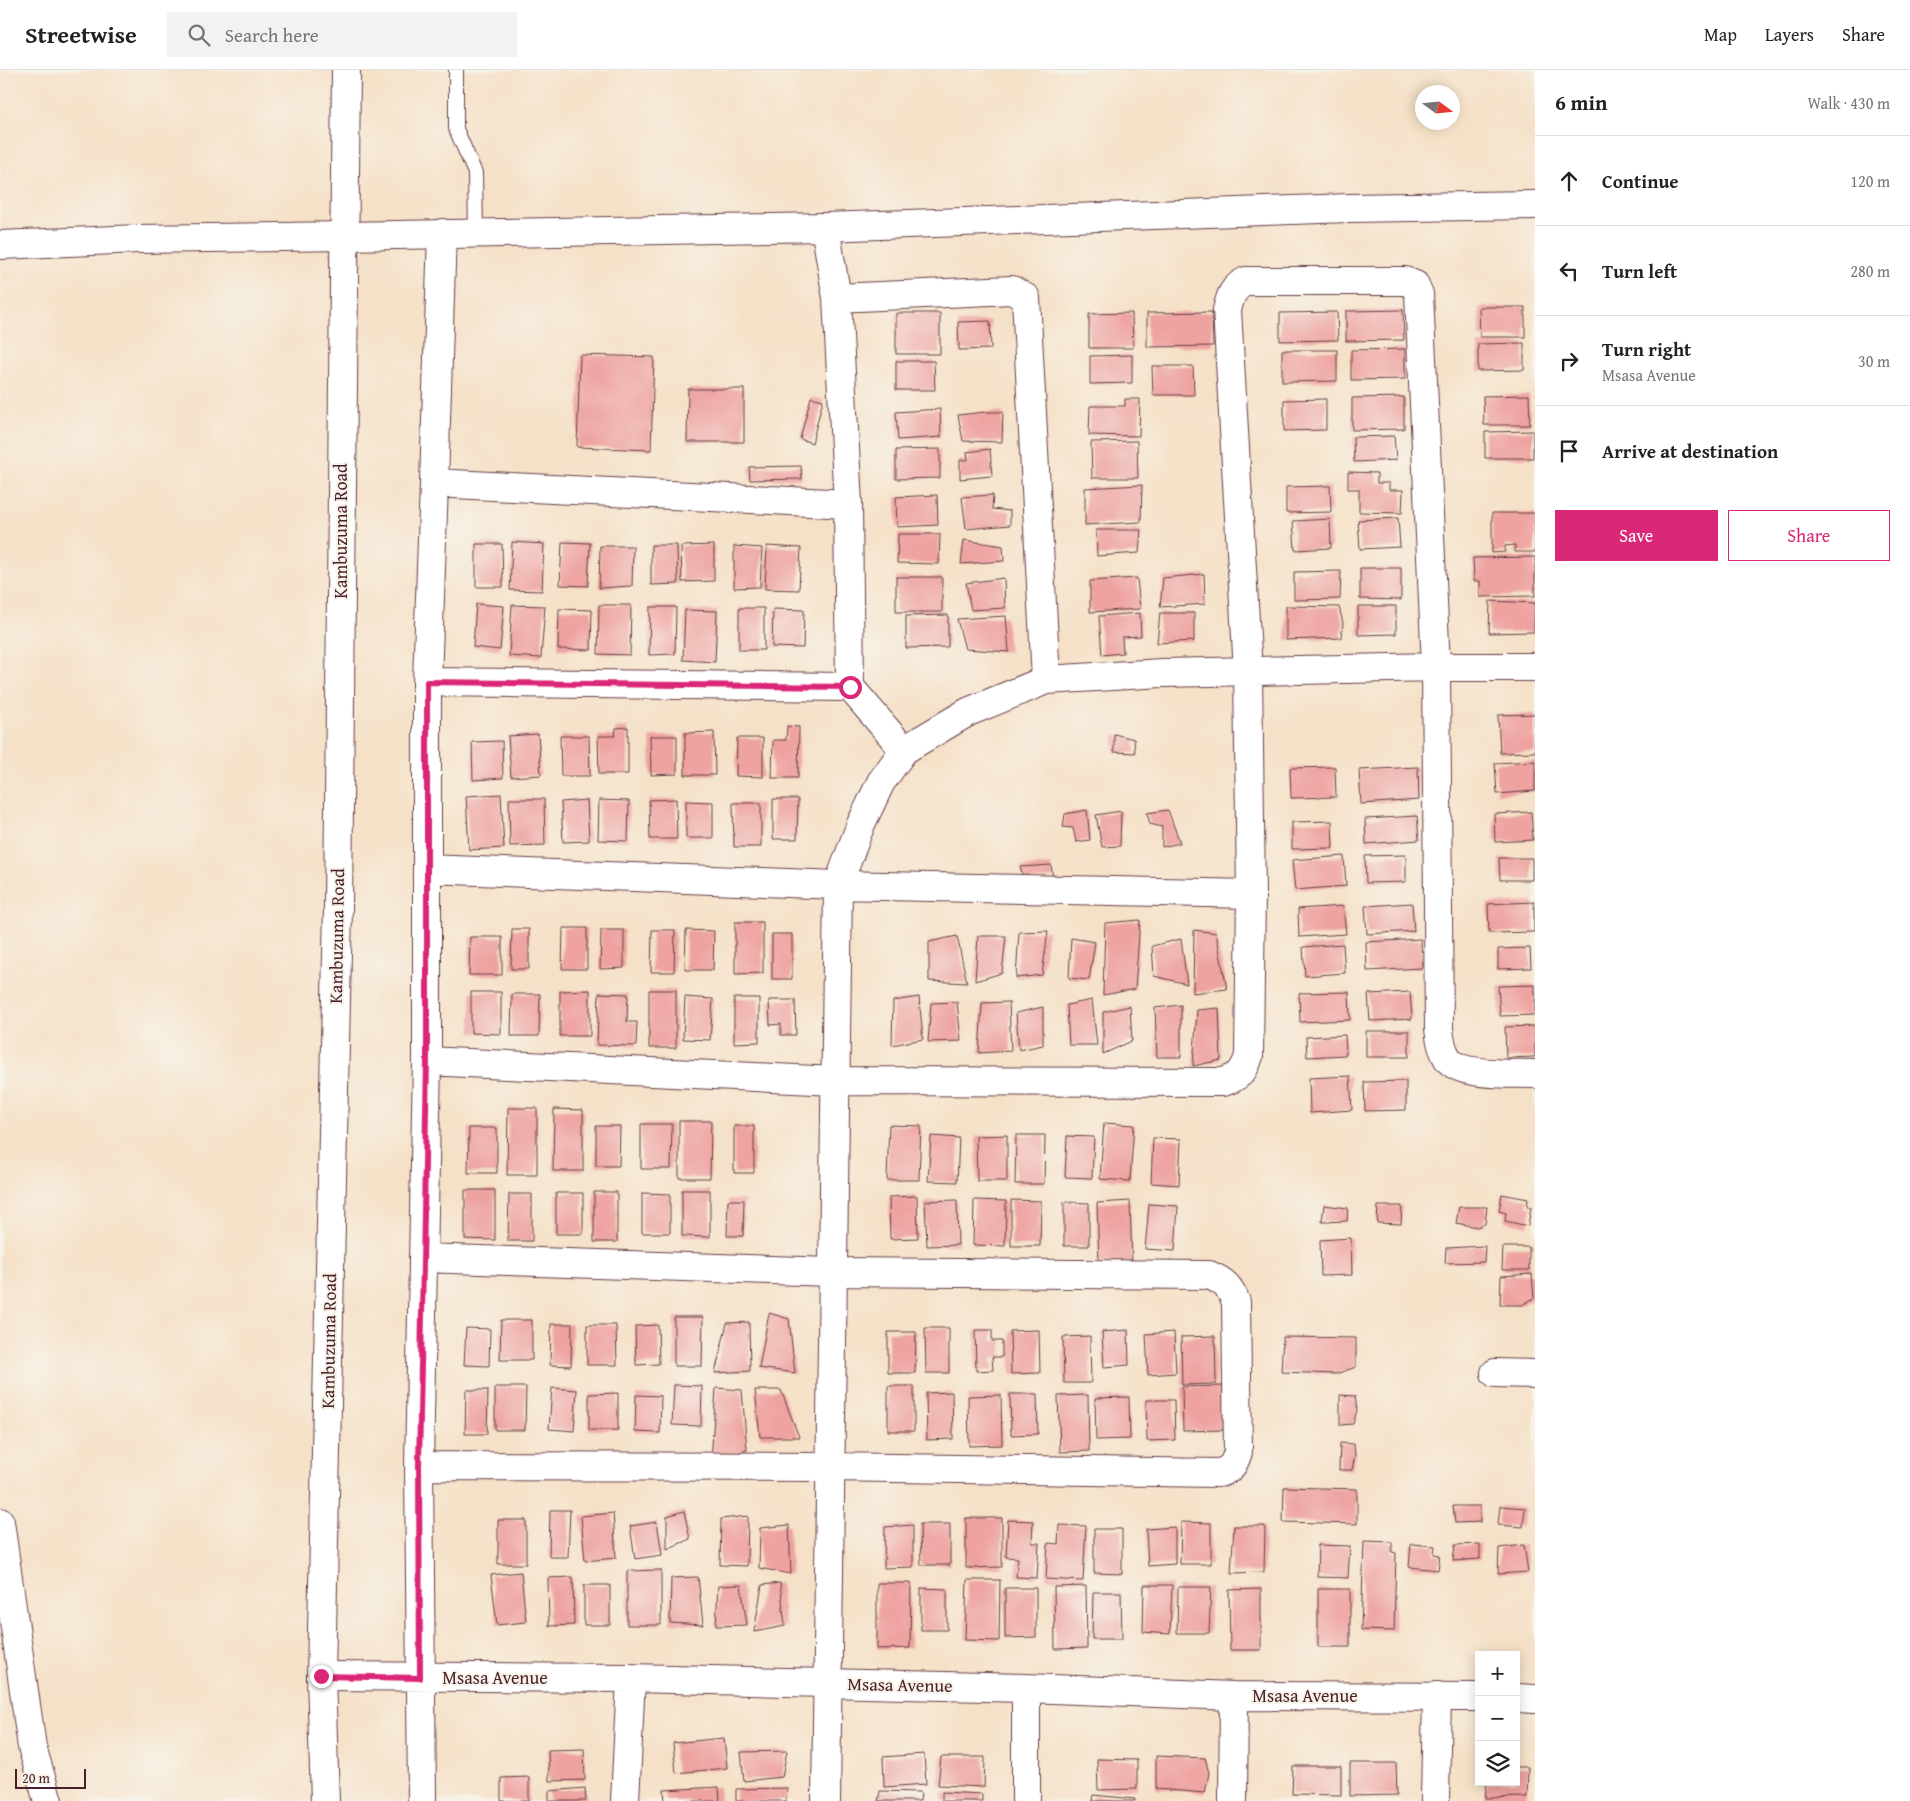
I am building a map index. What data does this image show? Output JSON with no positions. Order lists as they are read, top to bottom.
{
  "streets": {
    "street": ["Kambuzuma Road", "Msasa Avenue"]
  },
  "crossings": [
    ["Kambuzuma Road", "Msasa Avenue"]
  ],
  "scale_bar": "20 m",
  "north": "right",
  "page": {
    "header": "Streetwise",
    "search": "Search here",
    "nav": ["Map", "Layers", "Share"],
    "heading": ["6 min", "Walk · 430 m"],
    "list": [
      ["Continue", "120 m"],
      ["Turn left", "280 m"],
      ["Turn right", "Msasa Avenue", "30 m"],
      "Arrive at destination"
    ],
    "buttons": ["Save", "Share"],
    "map_buttons": ["+", "−"],
    "scale": "20 m"
  }
}
